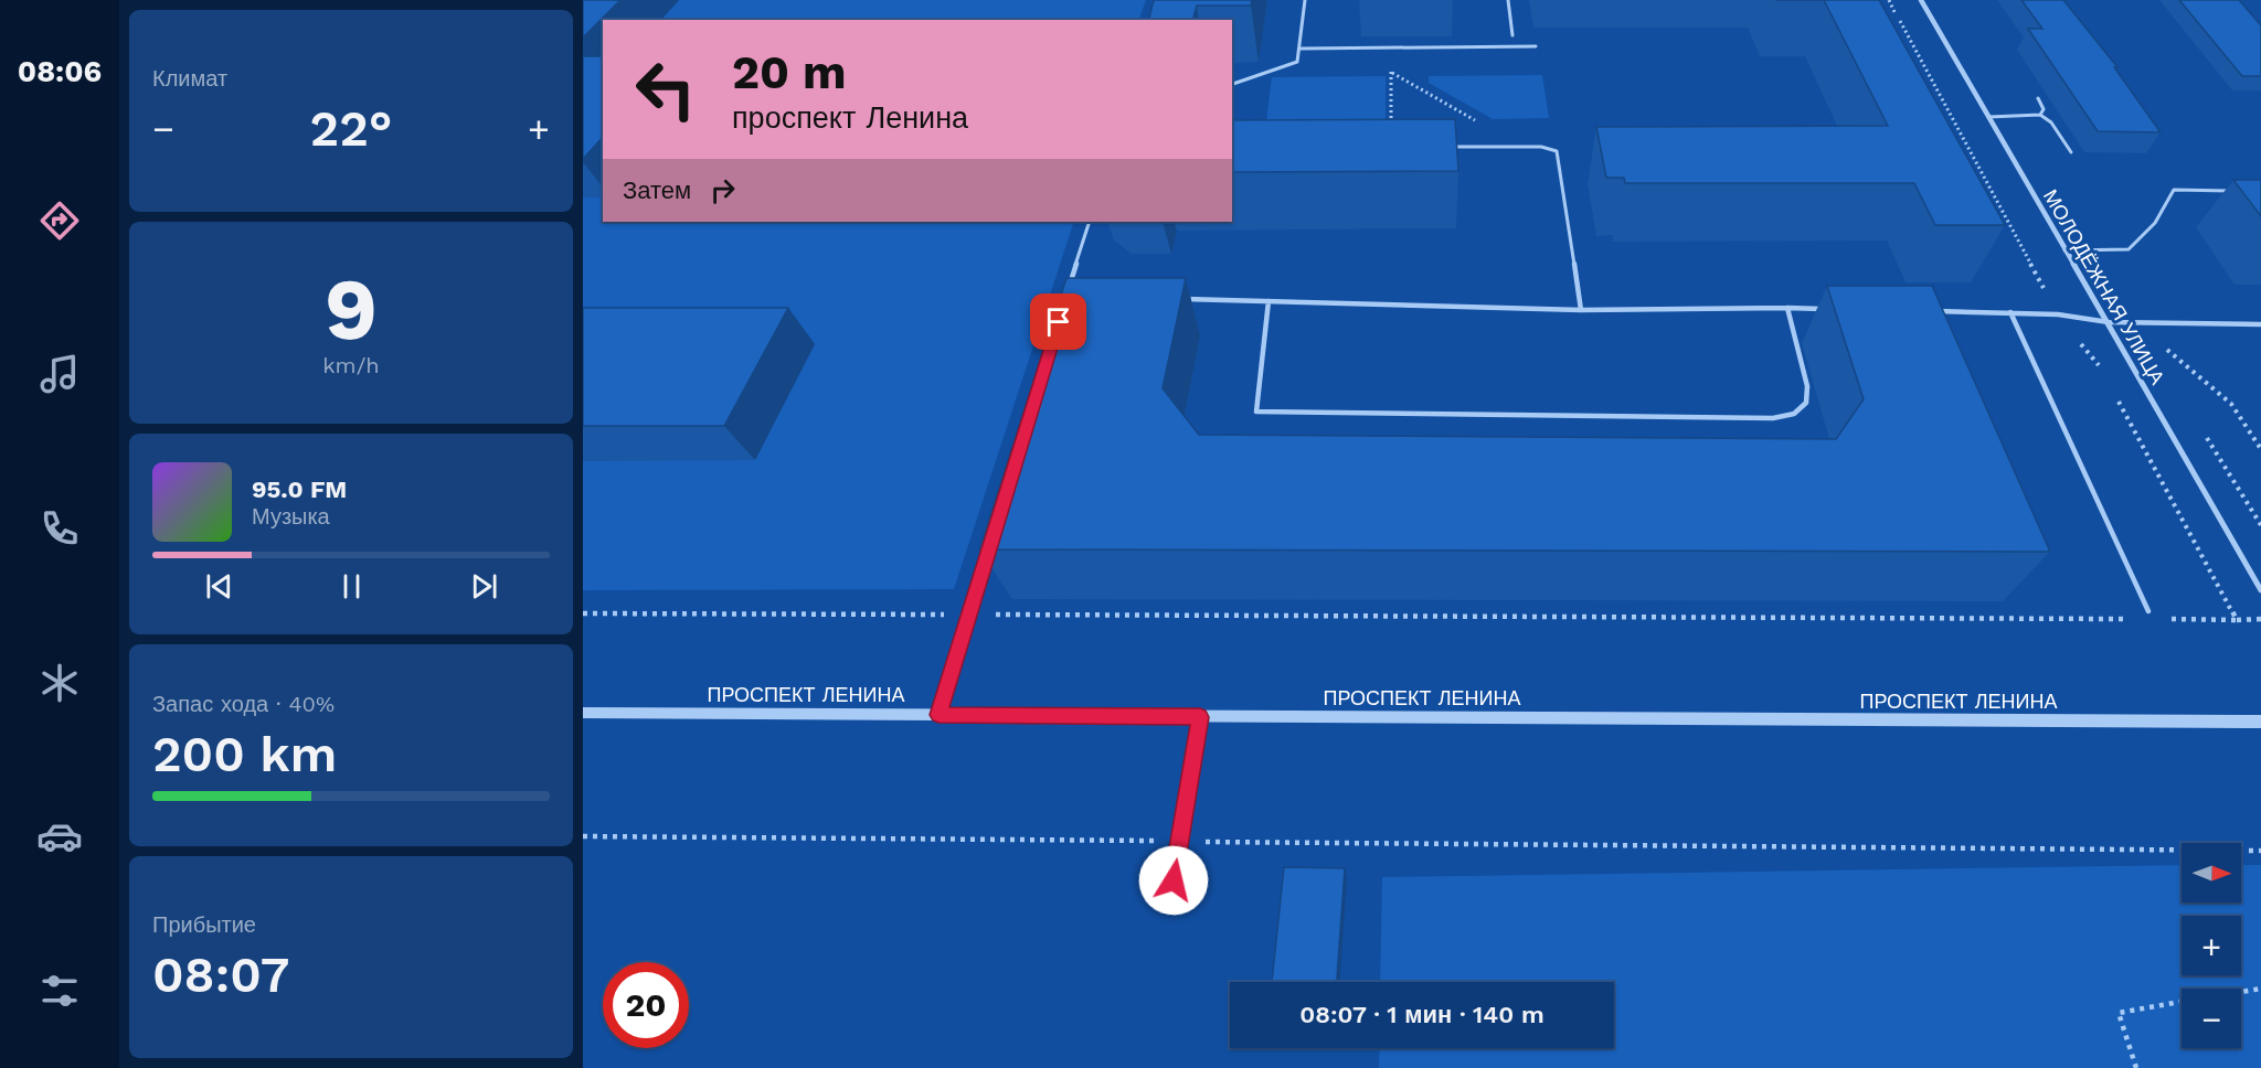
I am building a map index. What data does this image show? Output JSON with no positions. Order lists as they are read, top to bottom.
{
  "streets": {
    "street": ["МОЛОДЁЖНАЯ УЛИЦА", "ПРОСПЕКТ ЛЕНИНА"]
  },
  "north": "right",
  "page": {
    "tabs": "08:06",
    "tile": [
      "Климат",
      ["9", "km/h"],
      ["Запас хода · 40%", "200 km"],
      ["Прибытие", "08:07"]
    ],
    "turn": ["20 m", "проспект Ленина"],
    "heat": ["−", "22°", "+"],
    "then": "Затем",
    "song": ["95.0 FM", "Музыка"],
    "map_buttons": ["+", "−"],
    "limit": "20",
    "trip": "08:07 · 1 мин · 140 m"
  }
}
